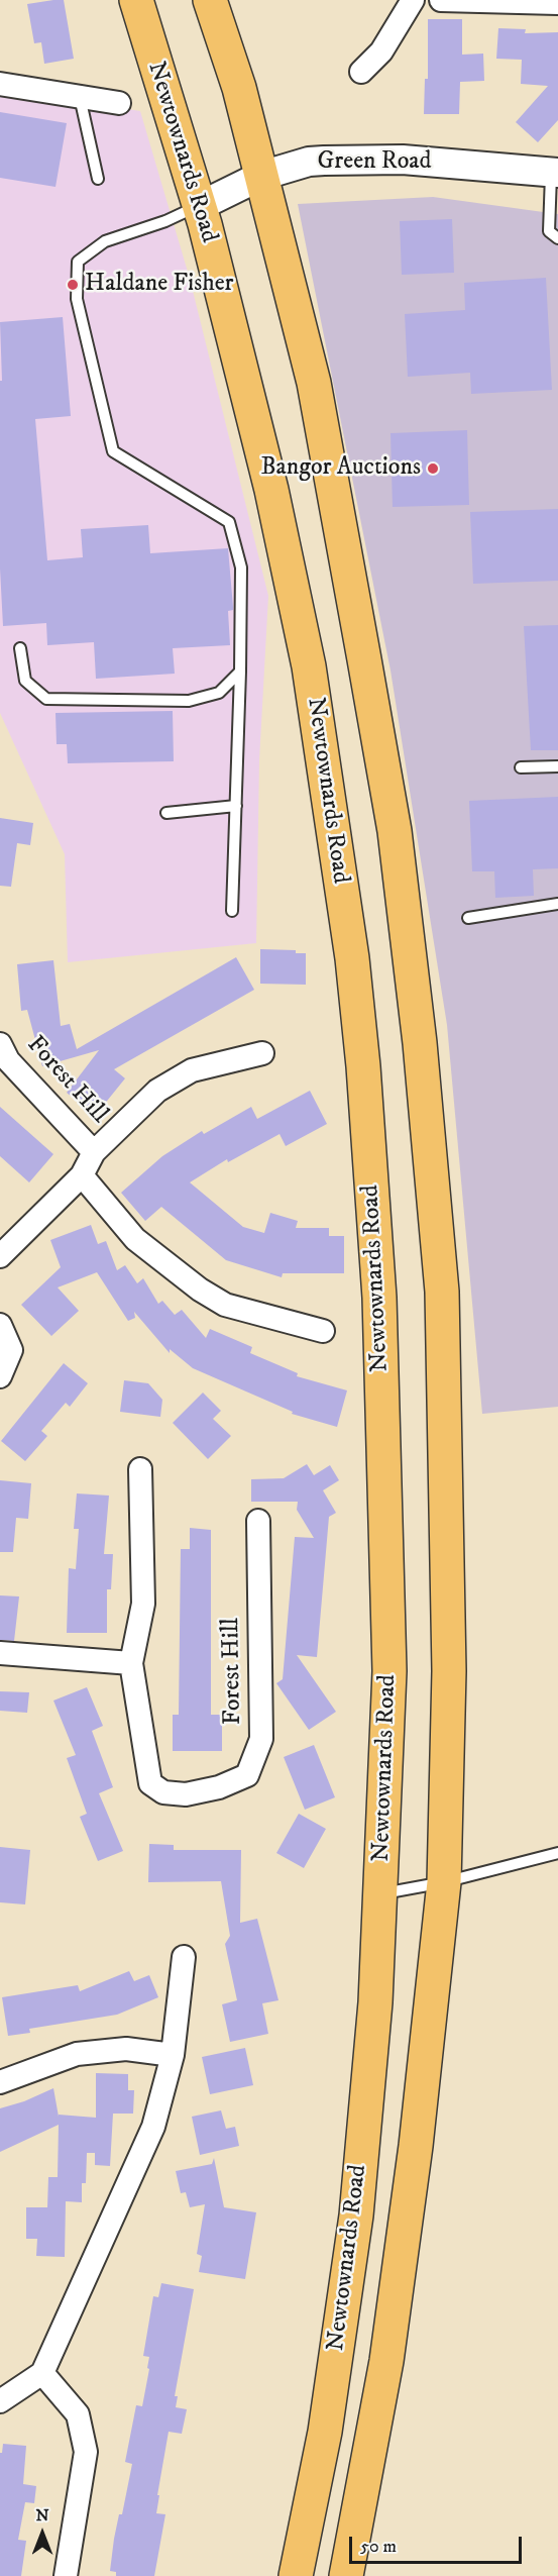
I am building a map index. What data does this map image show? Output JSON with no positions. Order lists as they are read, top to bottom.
{
  "streets": {
    "highway": ["Newtownards Road"],
    "street": ["Green Road", "Forest Hill"]
  },
  "crossings": [
    ["Newtownards Road", "Green Road"]
  ],
  "places": ["Haldane Fisher", "Bangor Auctions"],
  "scale_bar": "50 m",
  "north": "top"
}
